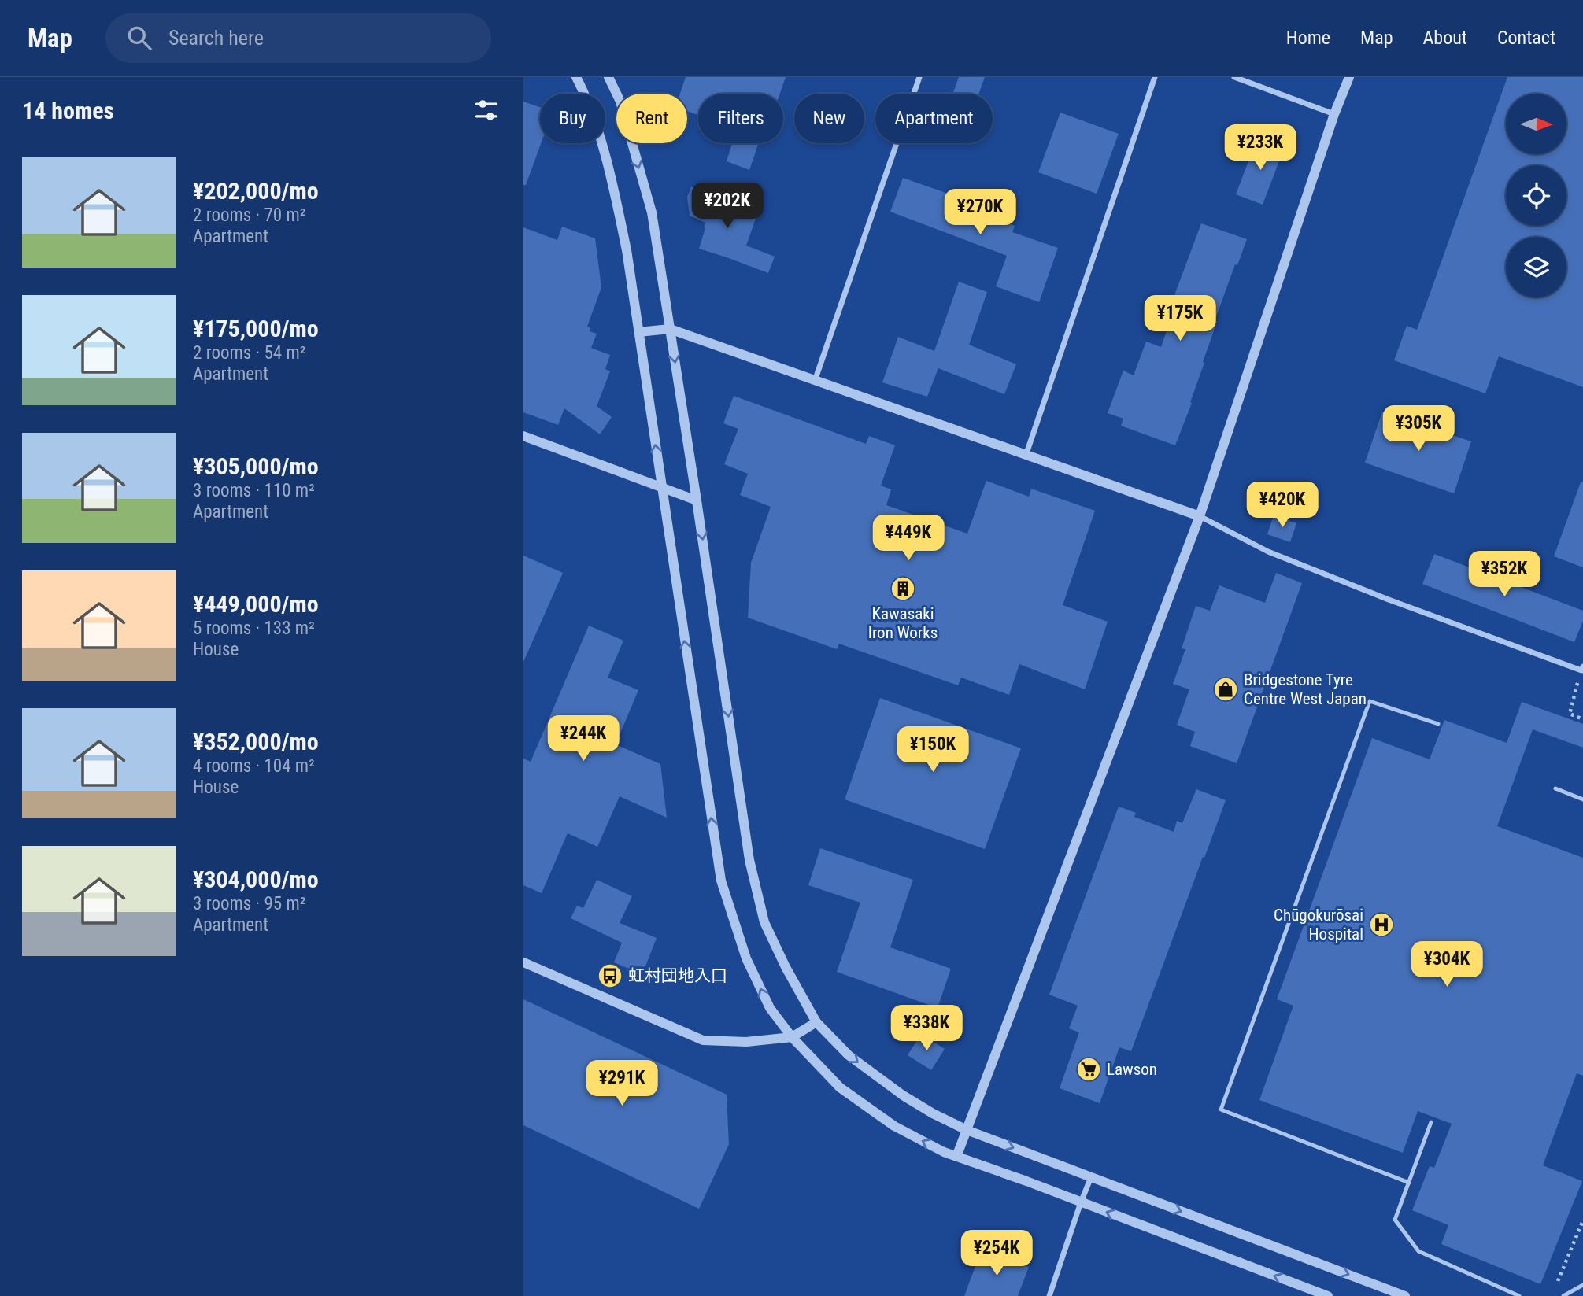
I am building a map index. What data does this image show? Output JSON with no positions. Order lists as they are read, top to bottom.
{
  "places": {
    "building": ["Kawasaki Iron Works"],
    "shop": ["Bridgestone Tyre Centre West Japan"],
    "hospital": ["Chūgokurōsai Hospital"],
    "bus stop": ["虹村団地入口"],
    "supermarket": ["Lawson"]
  },
  "north": "right",
  "page": {
    "header": "Map",
    "search": "Search here",
    "nav": [
      "Home",
      "Map",
      "About",
      "Contact"
    ],
    "heading": "14 homes",
    "chip": [
      "Buy",
      "Rent",
      "Filters",
      "New",
      "Apartment"
    ],
    "price": [
      "¥233K",
      "¥202K",
      "¥270K",
      "¥175K",
      "¥305K",
      "¥420K",
      "¥449K",
      "¥352K",
      "¥244K",
      "¥150K",
      "¥304K",
      "¥338K",
      "¥291K",
      "¥254K"
    ],
    "list": [
      {
        "name": "¥202,000/mo",
        "note": "2 rooms · 70 m² · Apartment"
      },
      {
        "name": "¥175,000/mo",
        "note": "2 rooms · 54 m² · Apartment"
      },
      {
        "name": "¥305,000/mo",
        "note": "3 rooms · 110 m² · Apartment"
      },
      {
        "name": "¥449,000/mo",
        "note": "5 rooms · 133 m² · House"
      },
      {
        "name": "¥352,000/mo",
        "note": "4 rooms · 104 m² · House"
      },
      {
        "name": "¥304,000/mo",
        "note": "3 rooms · 95 m² · Apartment"
      }
    ]
  }
}
